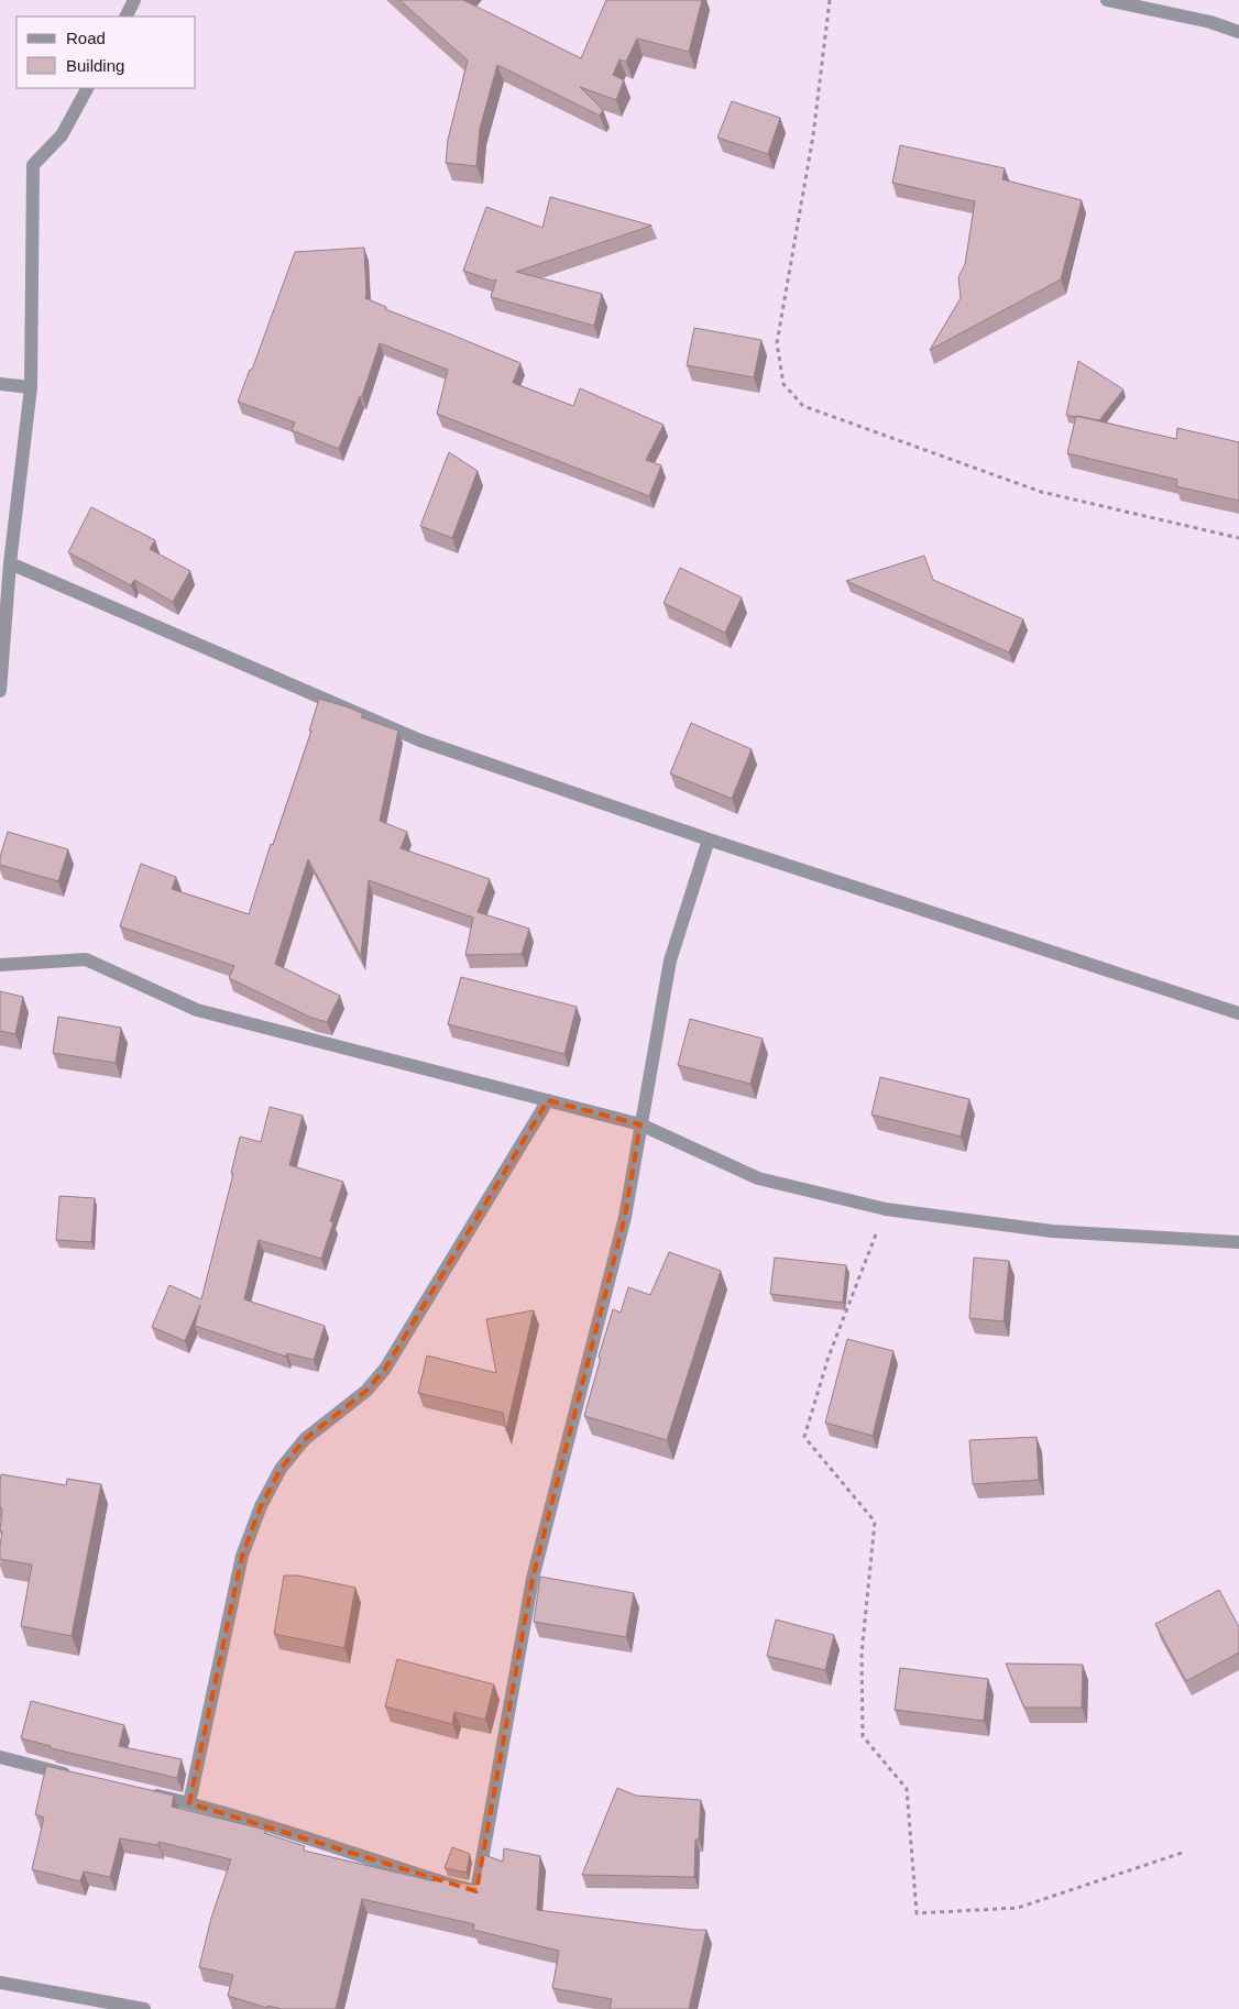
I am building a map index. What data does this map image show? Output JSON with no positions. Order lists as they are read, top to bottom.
{
  "legend": ["Road", "Building"]
}
